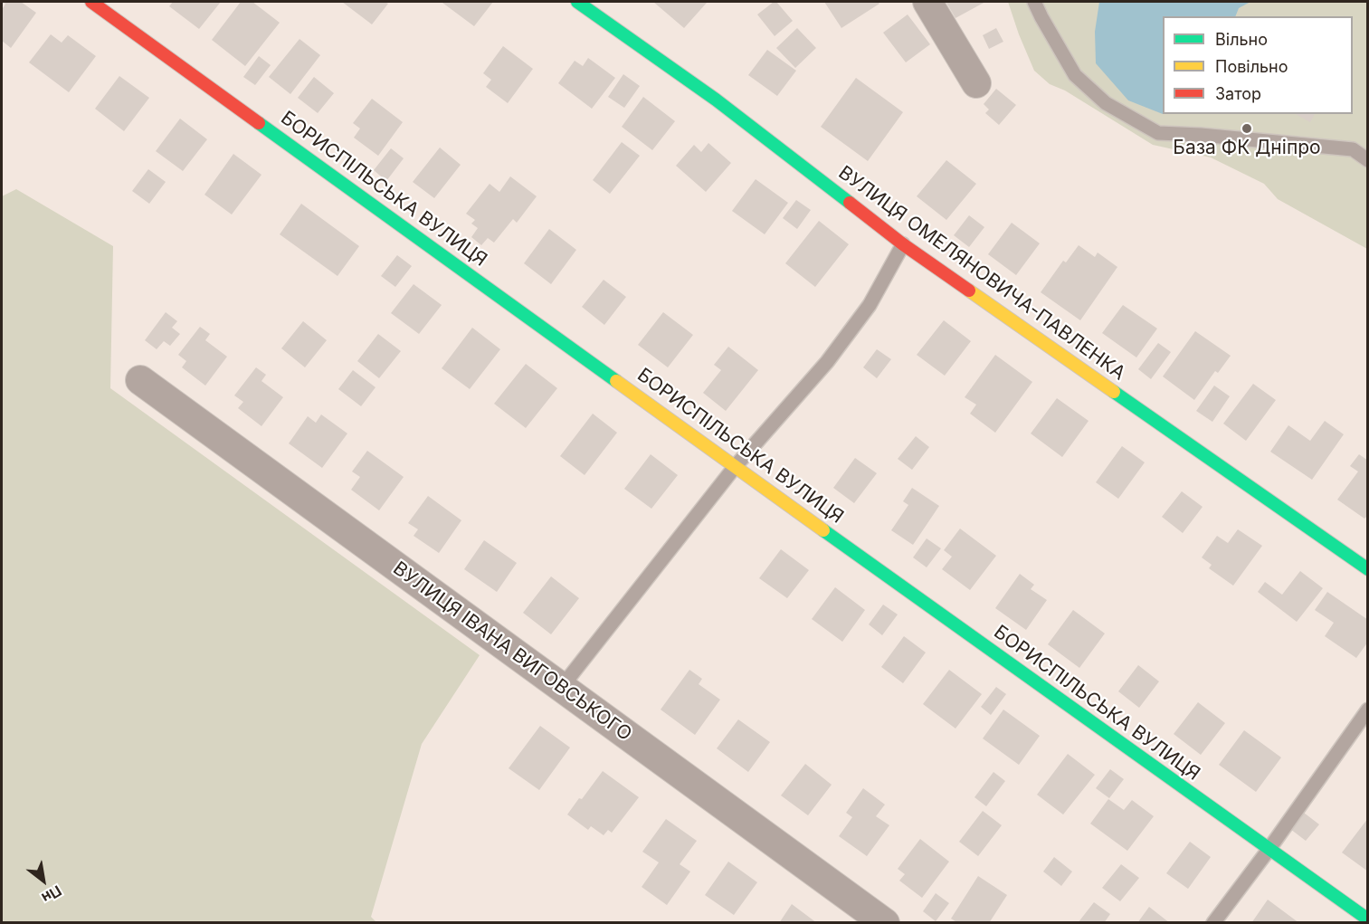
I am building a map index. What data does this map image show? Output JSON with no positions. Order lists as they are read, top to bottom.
{
  "streets": {
    "street": ["БОРИСПІЛЬСЬКА ВУЛИЦЯ", "ВУЛИЦЯ ОМЕЛЯНОВИЧА-ПАВЛЕНКА", "ВУЛИЦЯ ІВАНА ВИГОВСЬКОГО"]
  },
  "places": ["База ФК Дніпро"],
  "legend": ["Вільно", "Повільно", "Затор"],
  "north": "bottom right"
}
